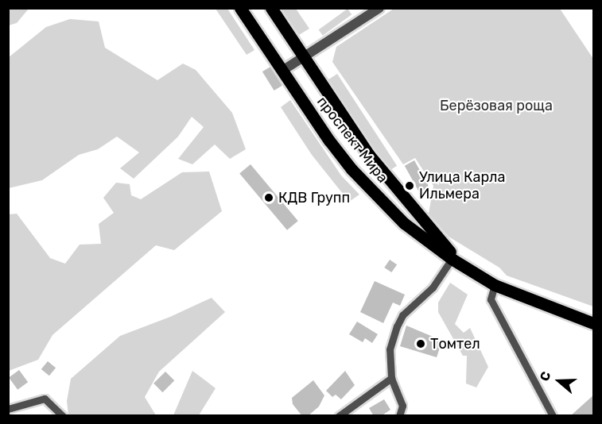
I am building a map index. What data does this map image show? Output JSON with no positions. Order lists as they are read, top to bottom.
{
  "streets": {
    "main road": ["проспект Мира"]
  },
  "parks": ["Берёзовая роща"],
  "places": ["Улица Карла Ильмера", "КДВ Групп", "Томтел"],
  "north": "left"
}
